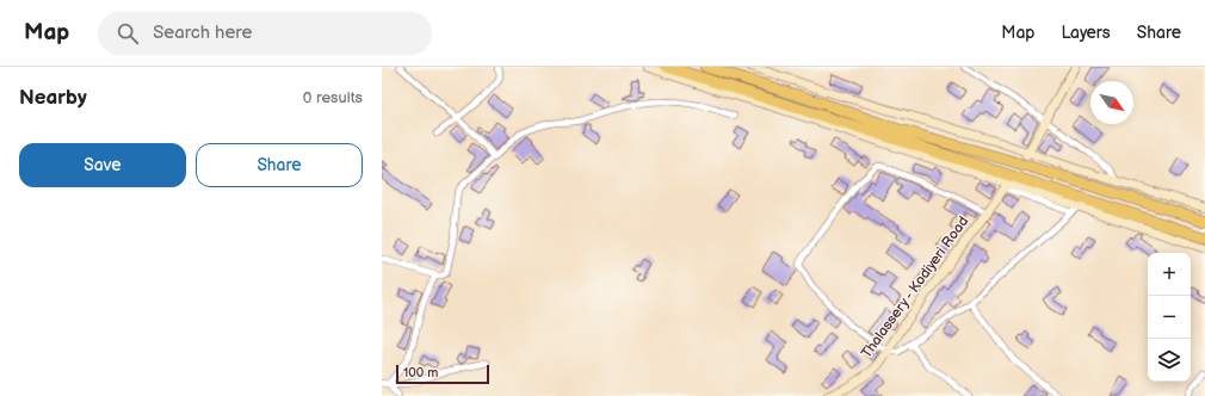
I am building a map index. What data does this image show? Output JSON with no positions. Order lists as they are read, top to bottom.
{
  "streets": {
    "street": ["Thalassery - Kodiyeri Road"]
  },
  "scale_bar": "100 m",
  "north": "bottom right",
  "page": {
    "header": "Map",
    "search": "Search here",
    "nav": ["Map", "Layers", "Share"],
    "heading": ["Nearby", "0 results"],
    "buttons": ["Save", "Share"],
    "map_buttons": ["+", "−"],
    "scale": "100 m"
  }
}
